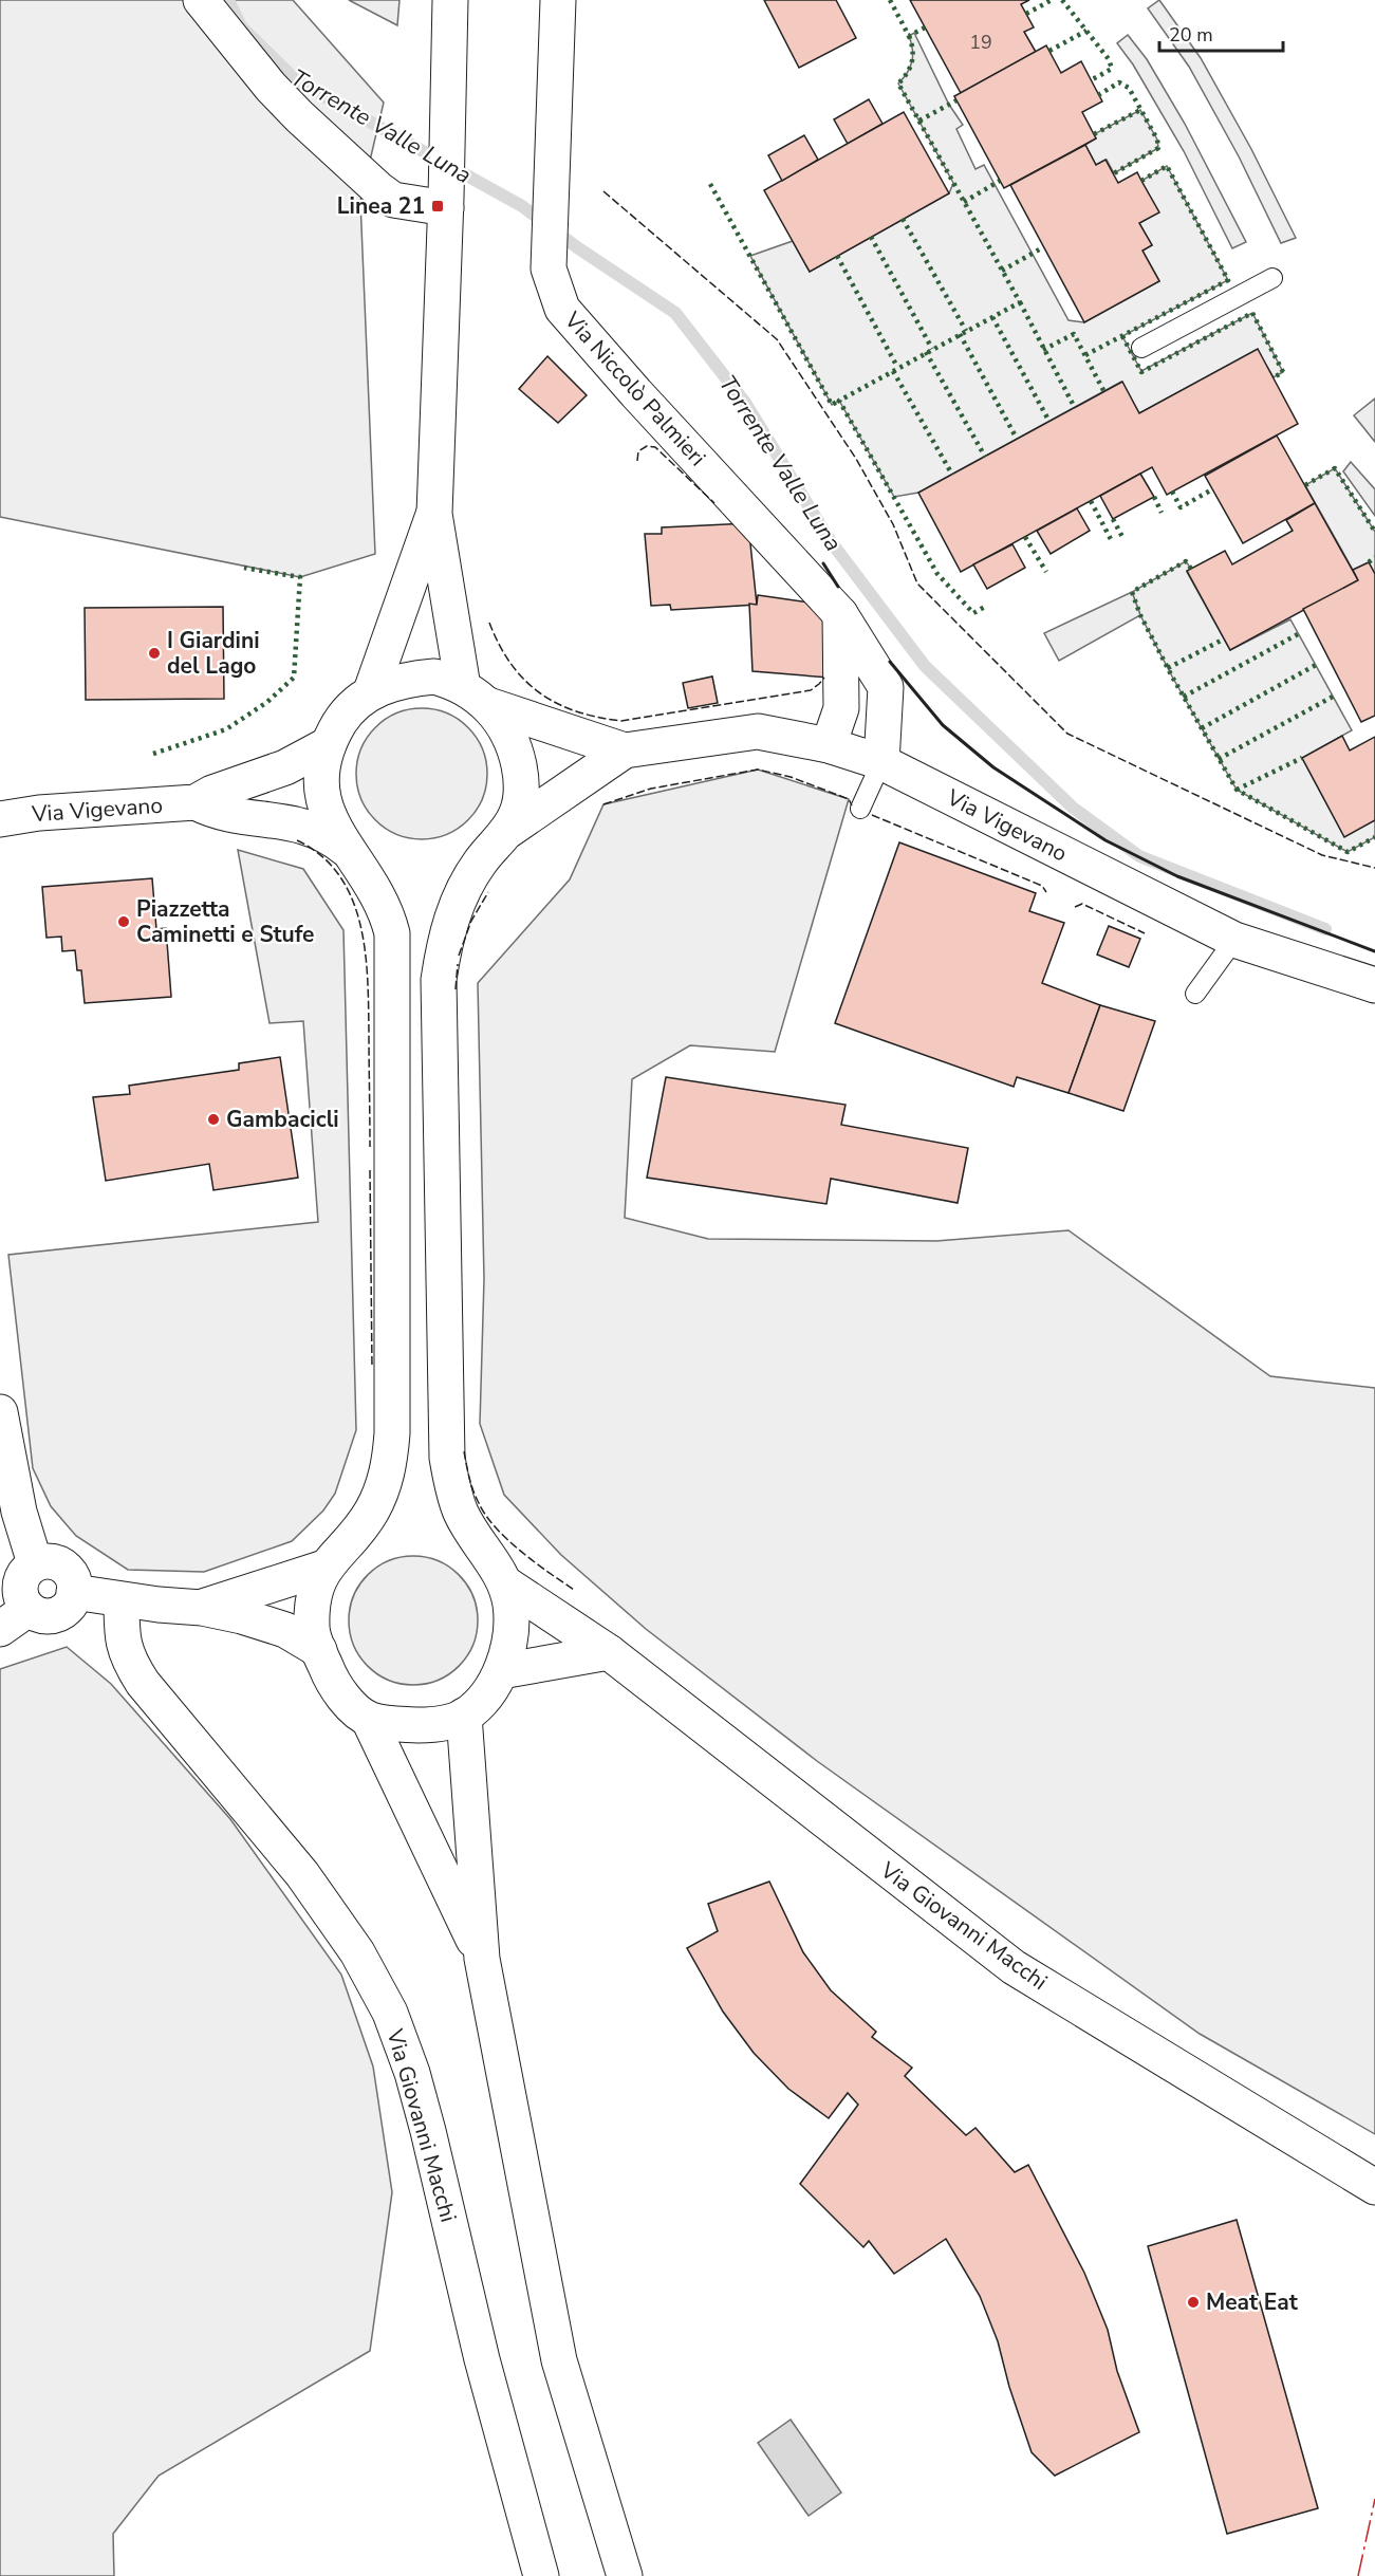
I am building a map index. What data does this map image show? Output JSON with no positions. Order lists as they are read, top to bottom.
{
  "streets": {
    "street": ["Via Niccolò Palmieri", "Via Vigevano", "Via Giovanni Macchi"]
  },
  "crossings": [
    ["Via Niccolò Palmieri", "Via Vigevano"]
  ],
  "water": ["Torrente Valle Luna"],
  "places": {
    "transit": ["Linea 21"],
    "other": [
      "I Giardini del Lago",
      "Piazzetta Caminetti e Stufe",
      "Gambacicli",
      "Meat Eat"
    ]
  },
  "house_numbers": ["19"],
  "scale_bar": "20 m"
}
